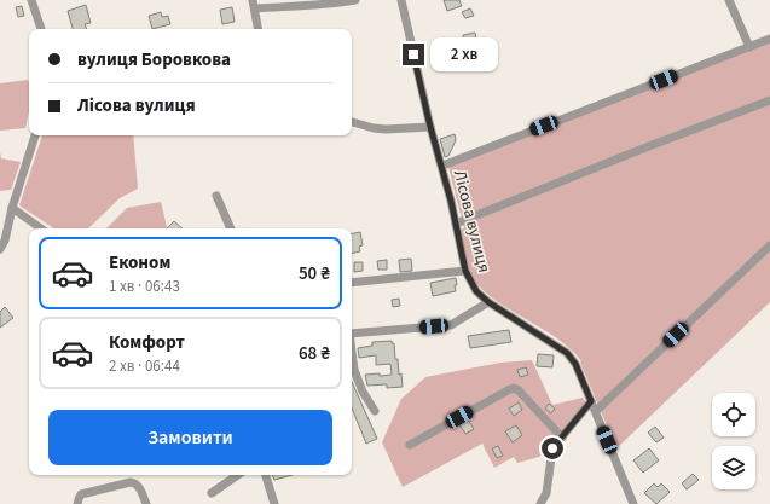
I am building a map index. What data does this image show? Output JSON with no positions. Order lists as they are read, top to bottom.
{
  "streets": {
    "street": ["Лісова вулиця"]
  },
  "page": {
    "banner": ["вулиця Боровкова", "Лісова вулиця"],
    "bubble": "2 хв",
    "list": [
      {
        "name": "Економ",
        "note": "1 хв · 06:43",
        "value": "50 ₴"
      },
      {
        "name": "Комфорт",
        "note": "2 хв · 06:44",
        "value": "68 ₴"
      }
    ],
    "buttons": "Замовити"
  }
}
